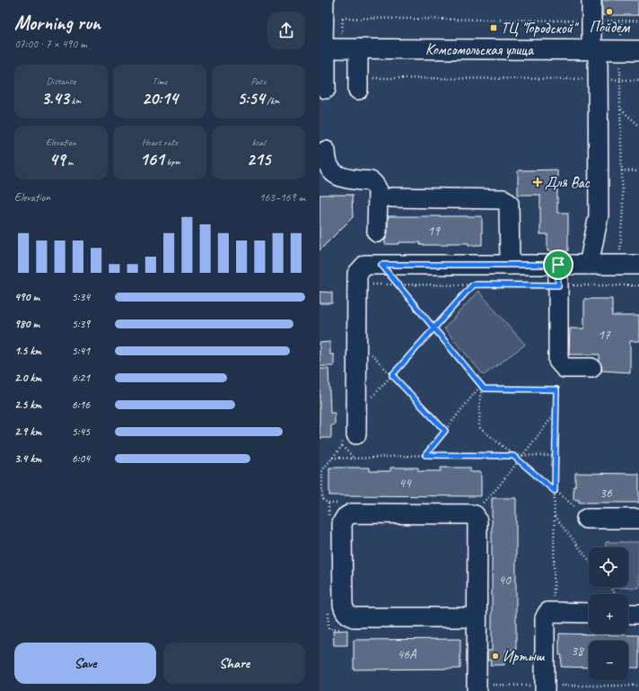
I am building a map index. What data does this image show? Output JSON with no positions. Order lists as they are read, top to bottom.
{
  "streets": {
    "street": ["Комсомольская улица"]
  },
  "places": {
    "other": ["Пойдем", "Иртыш"],
    "transit": ["ТЦ \"Городской\""],
    "health": ["Для Вас"]
  },
  "house_numbers": [
    "19",
    "17",
    "44",
    "36",
    "40",
    "38",
    "46А"
  ],
  "page": {
    "heading": ["Morning run", "07:00 · 7 × 490 m"],
    "stats": [
      ["Distance", "3.43 km"],
      ["Time", "20:14"],
      ["Pace", "5:54 /km"],
      ["Elevation", "49 m"],
      ["Heart rate", "161 bpm"],
      ["kcal", "215"]
    ],
    "chart": ["Elevation", "163–169 m"],
    "list": [
      {
        "name": "490 m",
        "note": "5:34"
      },
      {
        "name": "980 m",
        "note": "5:39"
      },
      {
        "name": "1.5 km",
        "note": "5:41"
      },
      {
        "name": "2.0 km",
        "note": "6:21"
      },
      {
        "name": "2.5 km",
        "note": "6:16"
      },
      {
        "name": "2.9 km",
        "note": "5:45"
      },
      {
        "name": "3.4 km",
        "note": "6:04"
      }
    ],
    "map_buttons": ["+", "−"],
    "buttons": ["Save", "Share"]
  }
}
